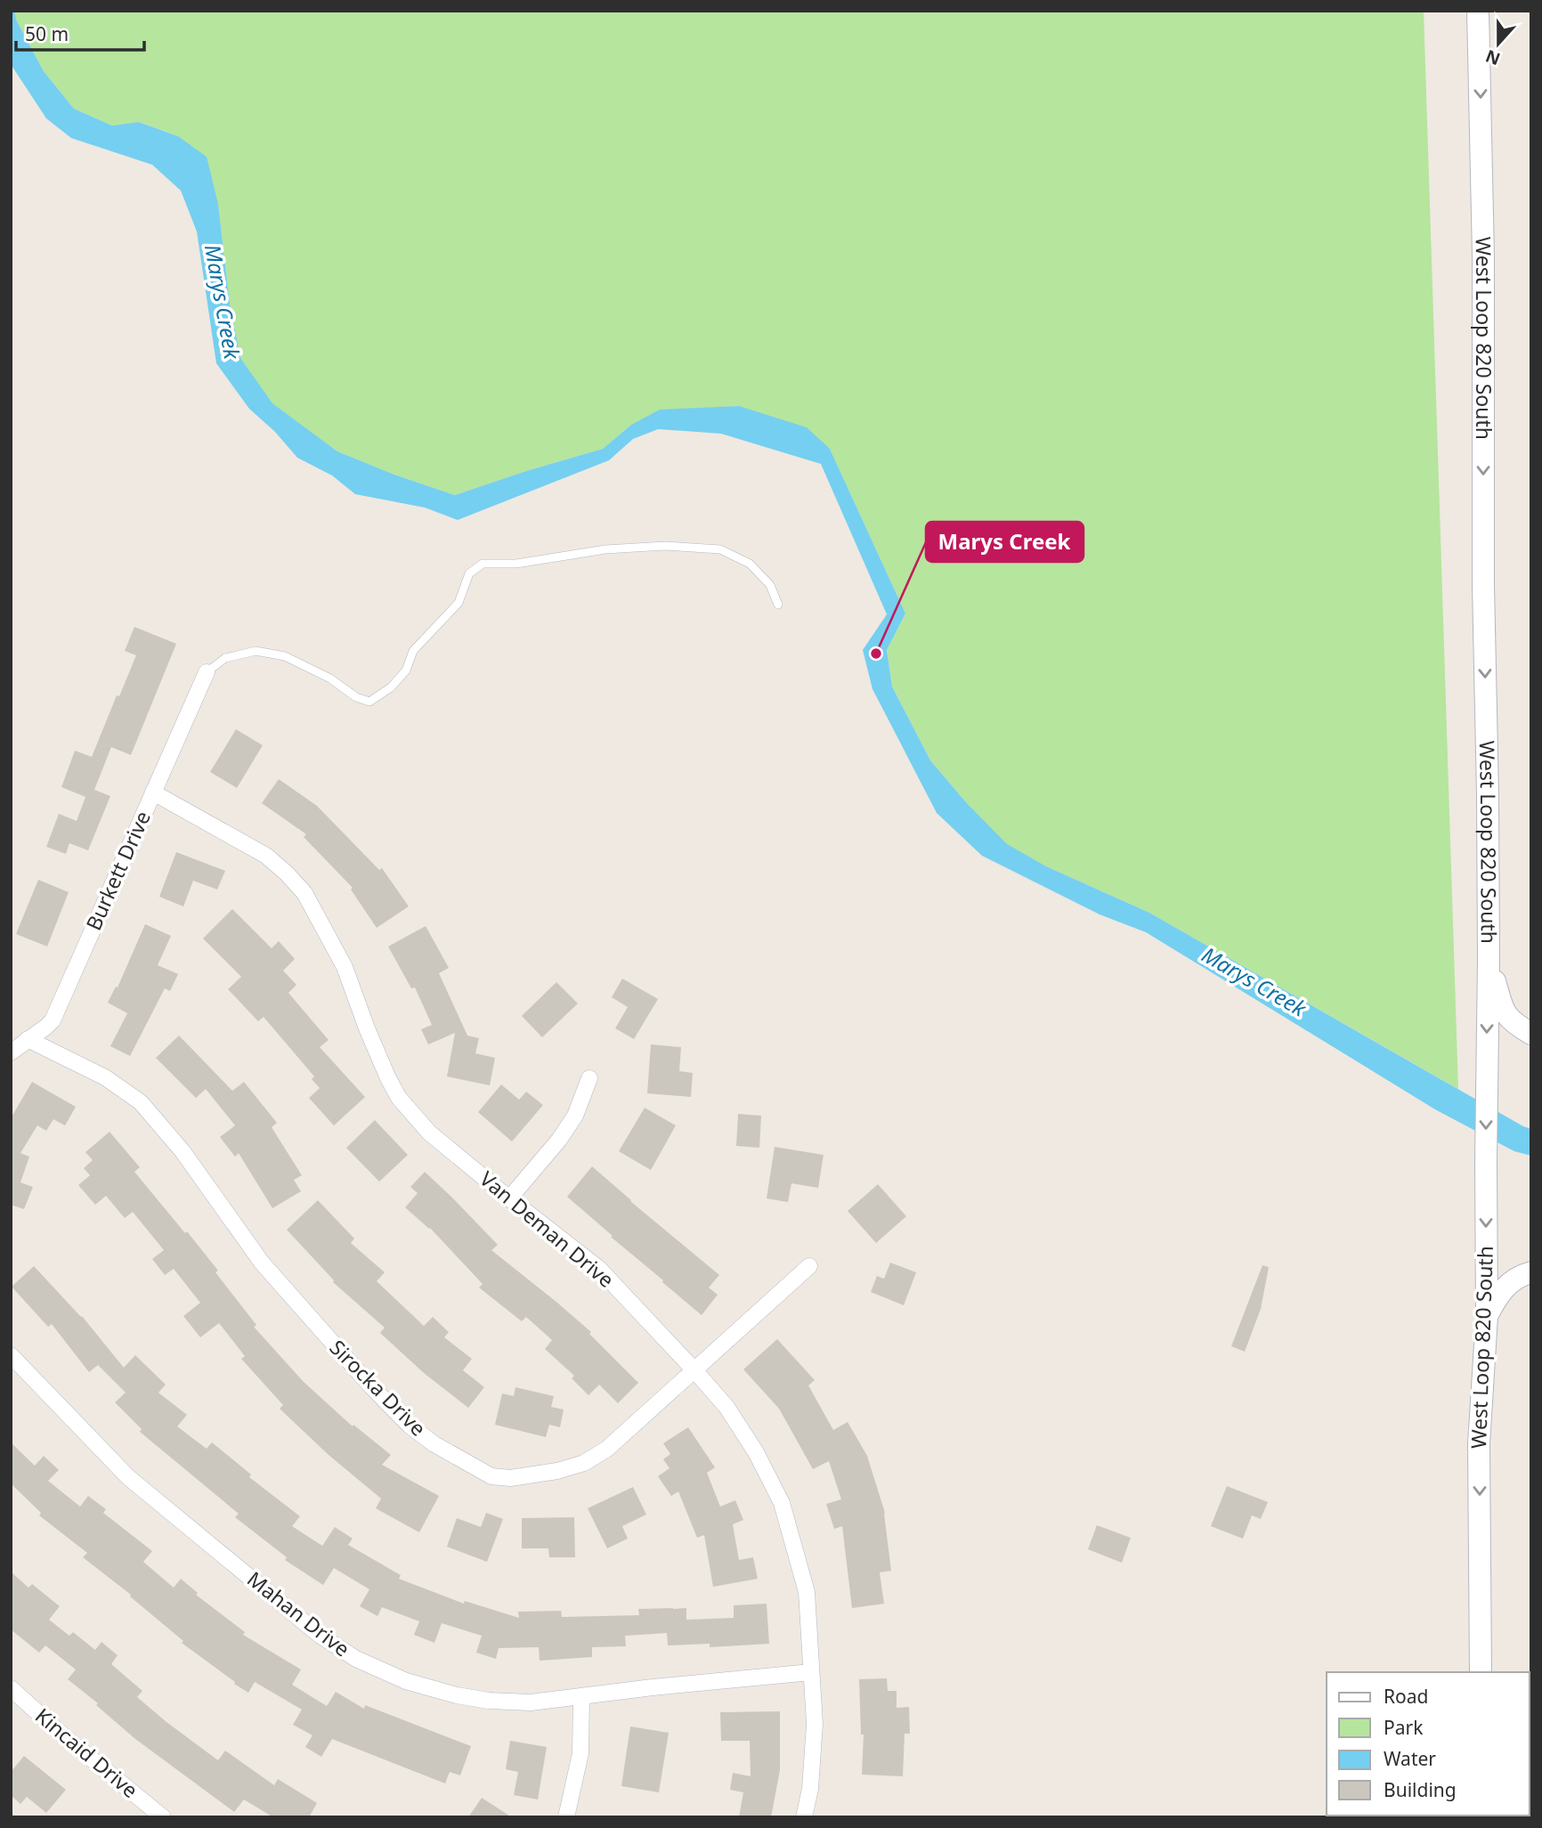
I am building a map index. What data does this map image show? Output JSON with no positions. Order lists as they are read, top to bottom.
{
  "streets": {
    "main road": ["West Loop 820 South"],
    "street": [
      "Burkett Drive",
      "Van Deman Drive",
      "Sirocka Drive",
      "Mahan Drive",
      "Kincaid Drive"
    ]
  },
  "crossings": [
    ["Burkett Drive", "Van Deman Drive"],
    ["Burkett Drive", "Sirocka Drive"],
    ["Van Deman Drive", "Sirocka Drive"],
    ["Van Deman Drive", "Mahan Drive"]
  ],
  "one_way": ["West Loop 820 South"],
  "water": ["Marys Creek"],
  "places": ["Marys Creek"],
  "legend": [
    "Road",
    "Park",
    "Water",
    "Building"
  ],
  "scale_bar": "50 m",
  "north": "bottom"
}
